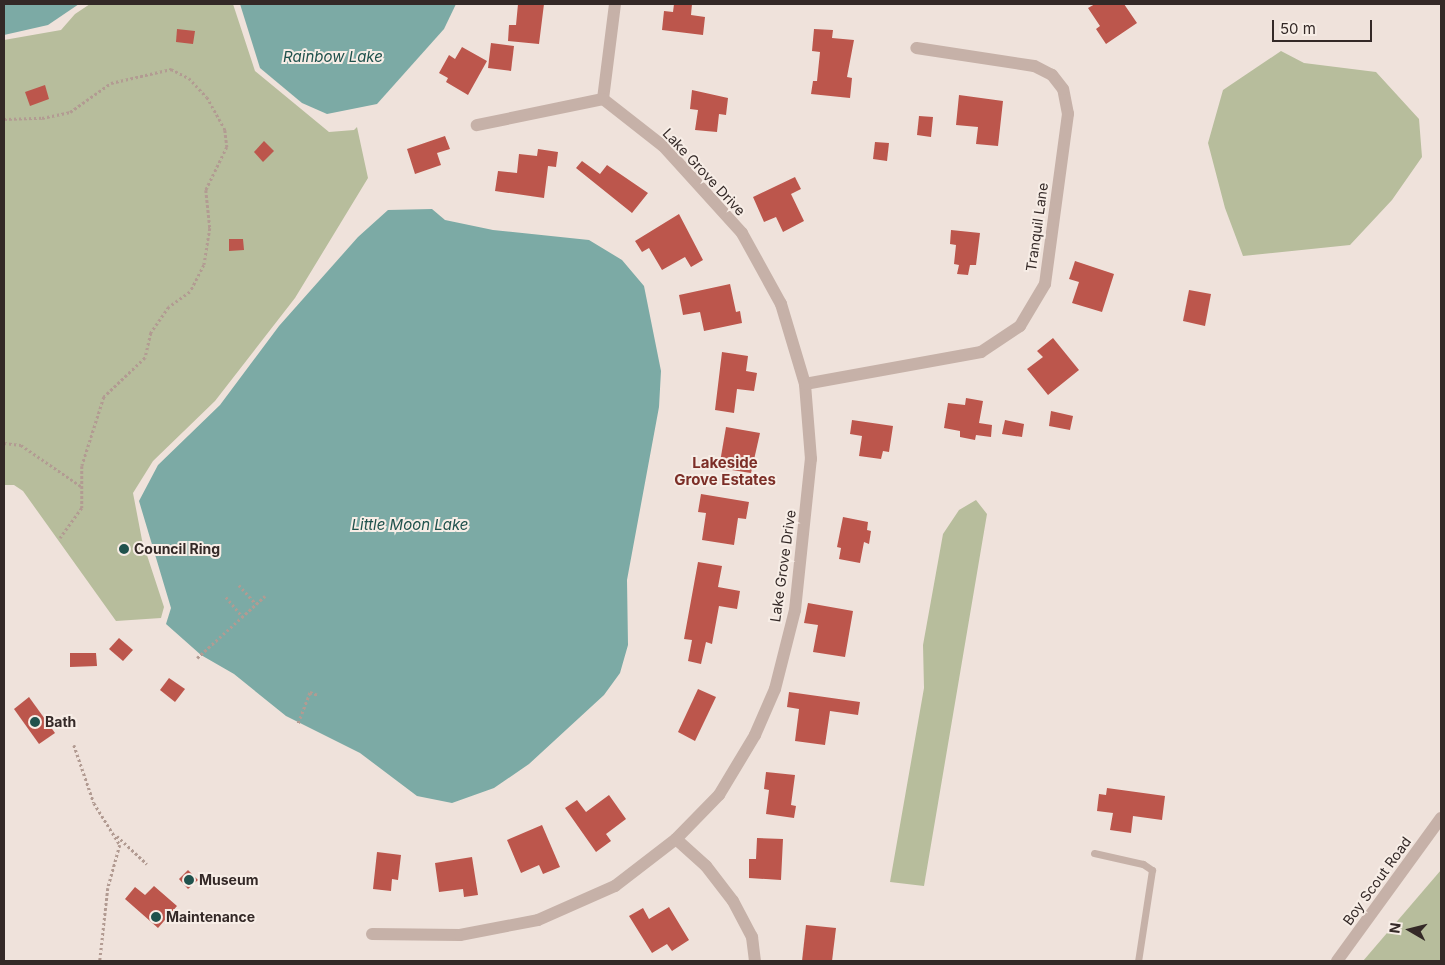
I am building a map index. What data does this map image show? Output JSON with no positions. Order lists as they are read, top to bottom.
{
  "streets": {
    "street": ["Lake Grove Drive", "Tranquil Lane", "Boy Scout Road"]
  },
  "crossings": [
    ["Lake Grove Drive", "Tranquil Lane"]
  ],
  "districts": ["Lakeside Grove Estates"],
  "water": ["Rainbow Lake", "Little Moon Lake"],
  "places": [
    "Council Ring",
    "Bath",
    "Museum",
    "Maintenance"
  ],
  "scale_bar": "50 m",
  "north": "left"
}
